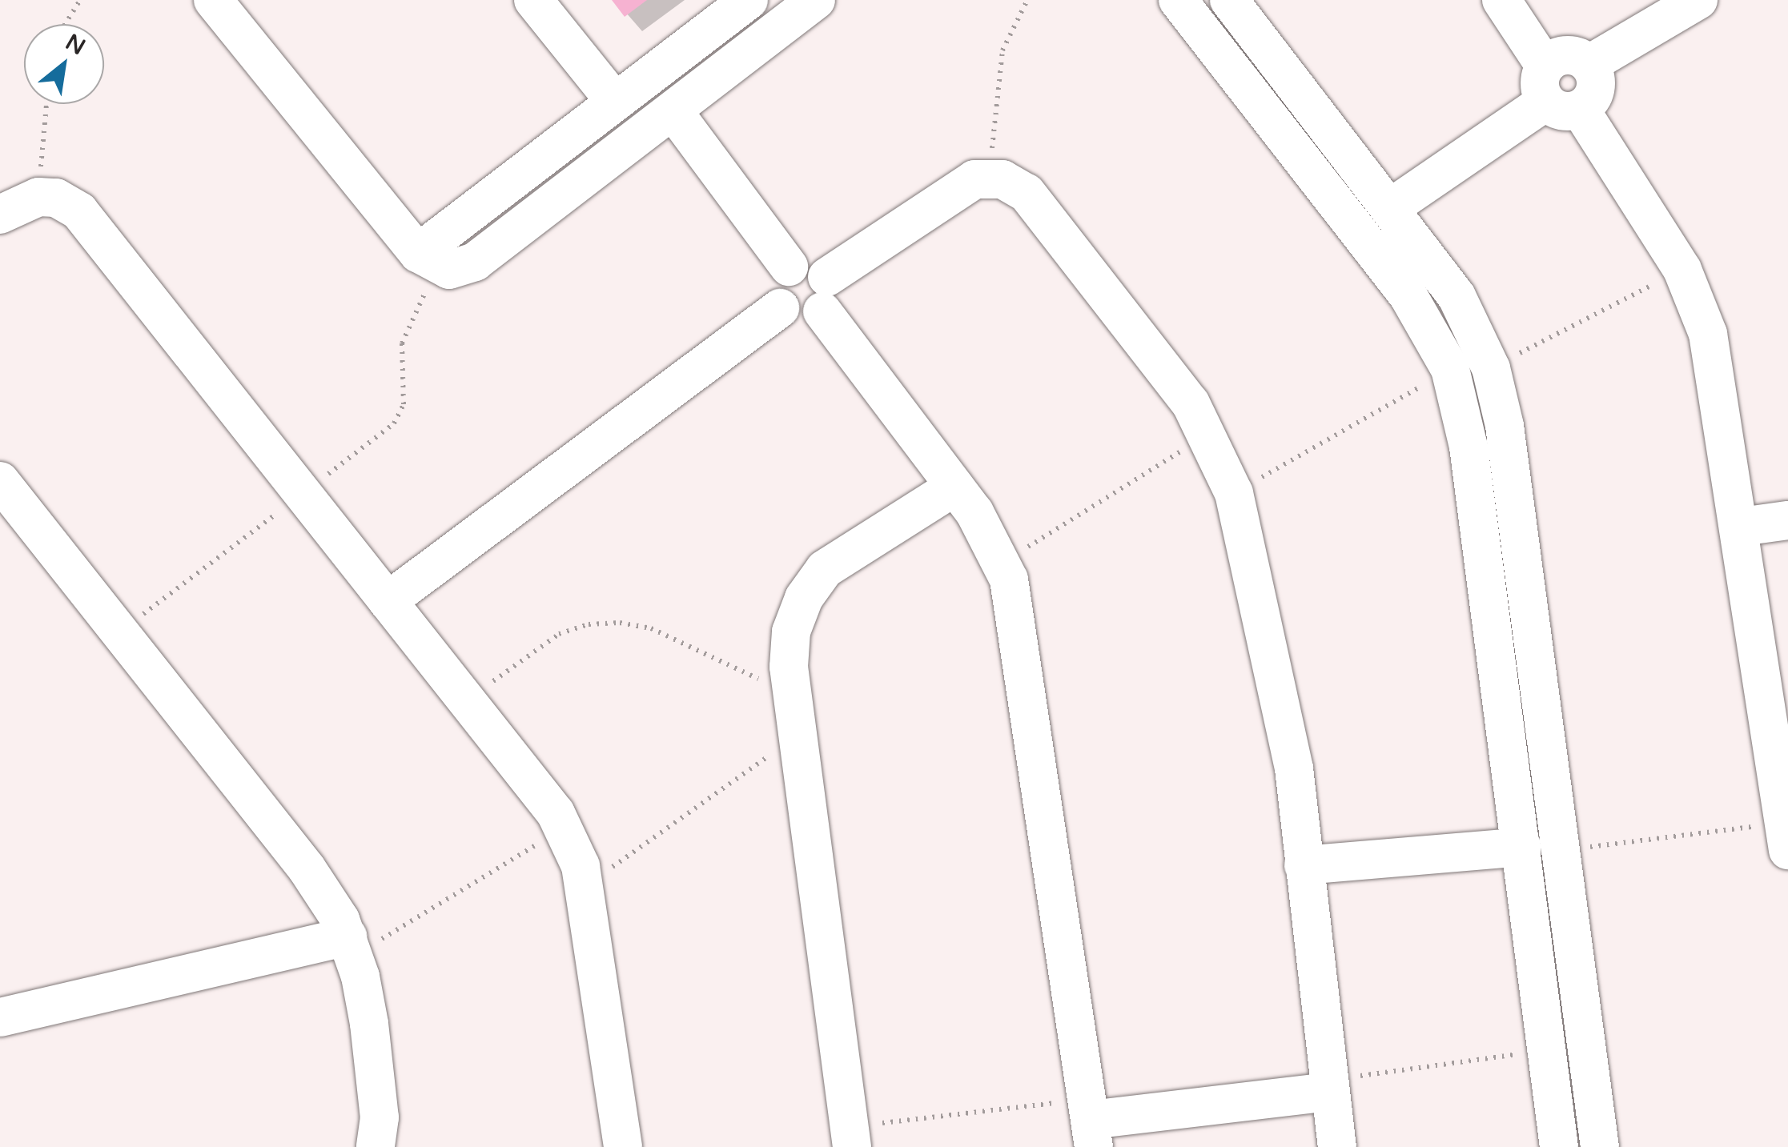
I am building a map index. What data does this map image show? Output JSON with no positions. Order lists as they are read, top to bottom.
{
  "north": "top right"
}
